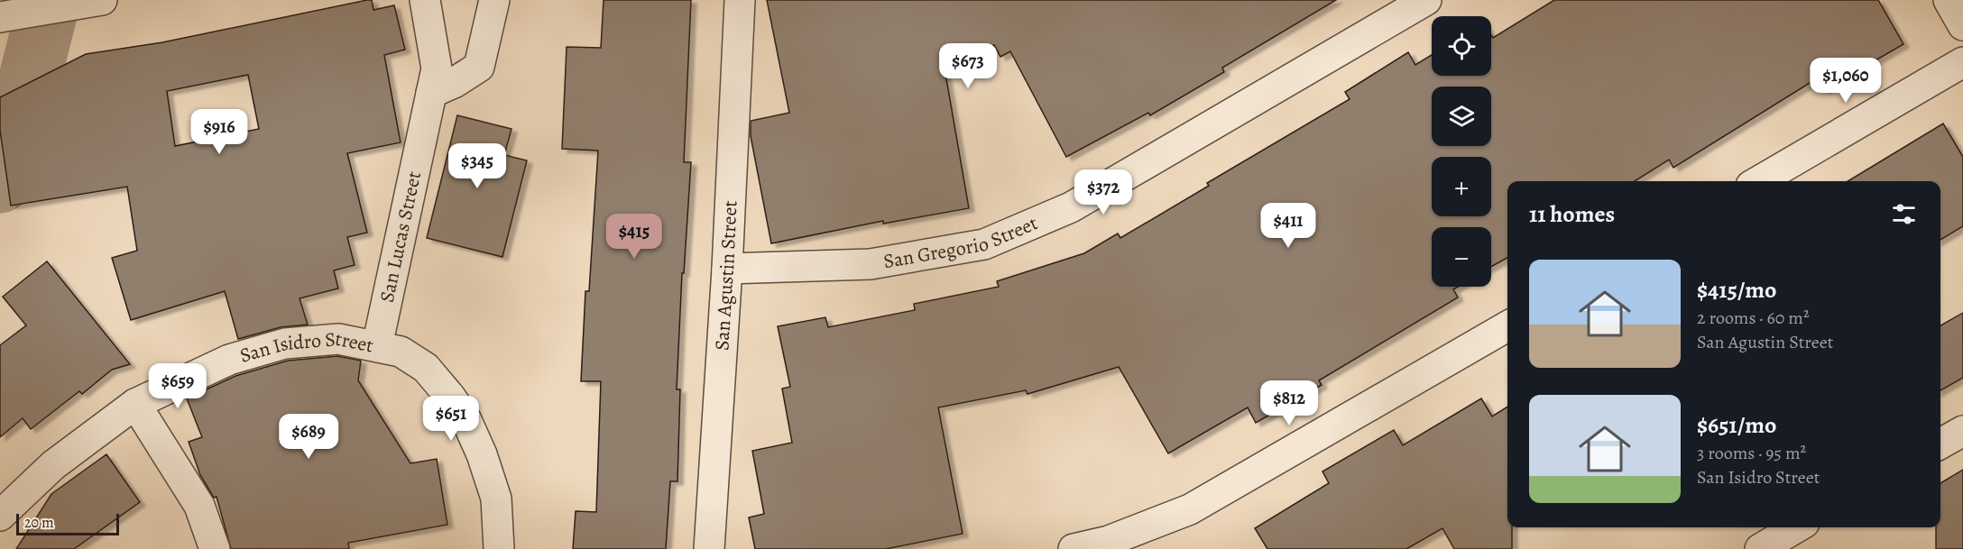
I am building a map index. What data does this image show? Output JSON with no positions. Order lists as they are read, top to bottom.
{
  "streets": {
    "street": [
      "San Lucas Street",
      "San Gregorio Street",
      "San Agustin Street",
      "San Isidro Street"
    ]
  },
  "crossings": [
    ["San Lucas Street", "San Isidro Street"],
    ["San Gregorio Street", "San Agustin Street"]
  ],
  "scale_bar": "20 m",
  "page": {
    "map_buttons": ["+", "−"],
    "price": [
      "$673",
      "$1,060",
      "$916",
      "$345",
      "$372",
      "$411",
      "$415",
      "$659",
      "$812",
      "$651",
      "$689"
    ],
    "heading": "11 homes",
    "list": [
      {
        "name": "$415/mo",
        "note": "2 rooms · 60 m² · San Agustin Street"
      },
      {
        "name": "$651/mo",
        "note": "3 rooms · 95 m² · San Isidro Street"
      }
    ],
    "scale": "20 m"
  }
}
